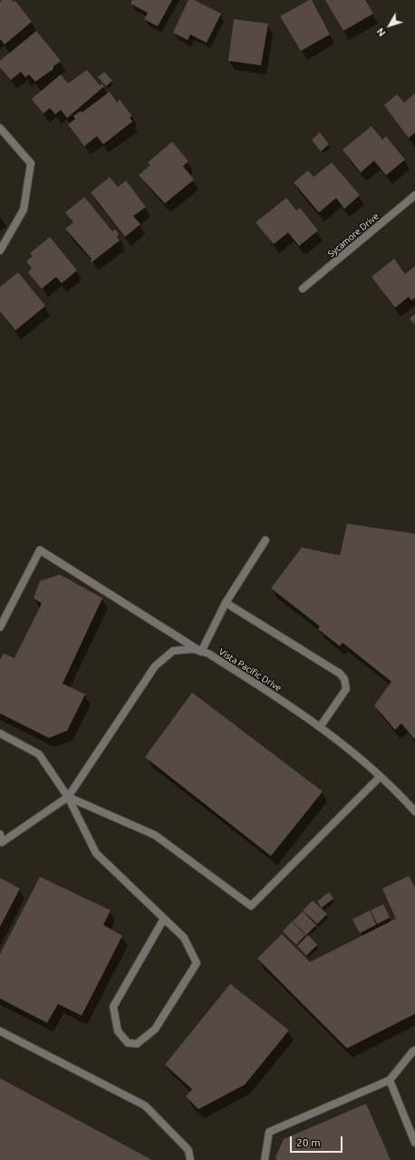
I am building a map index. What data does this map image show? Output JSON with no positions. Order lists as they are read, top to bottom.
{
  "streets": {
    "street": ["Sycamore Drive", "Vista Pacific Drive"]
  },
  "scale_bar": "20 m",
  "north": "bottom left"
}
